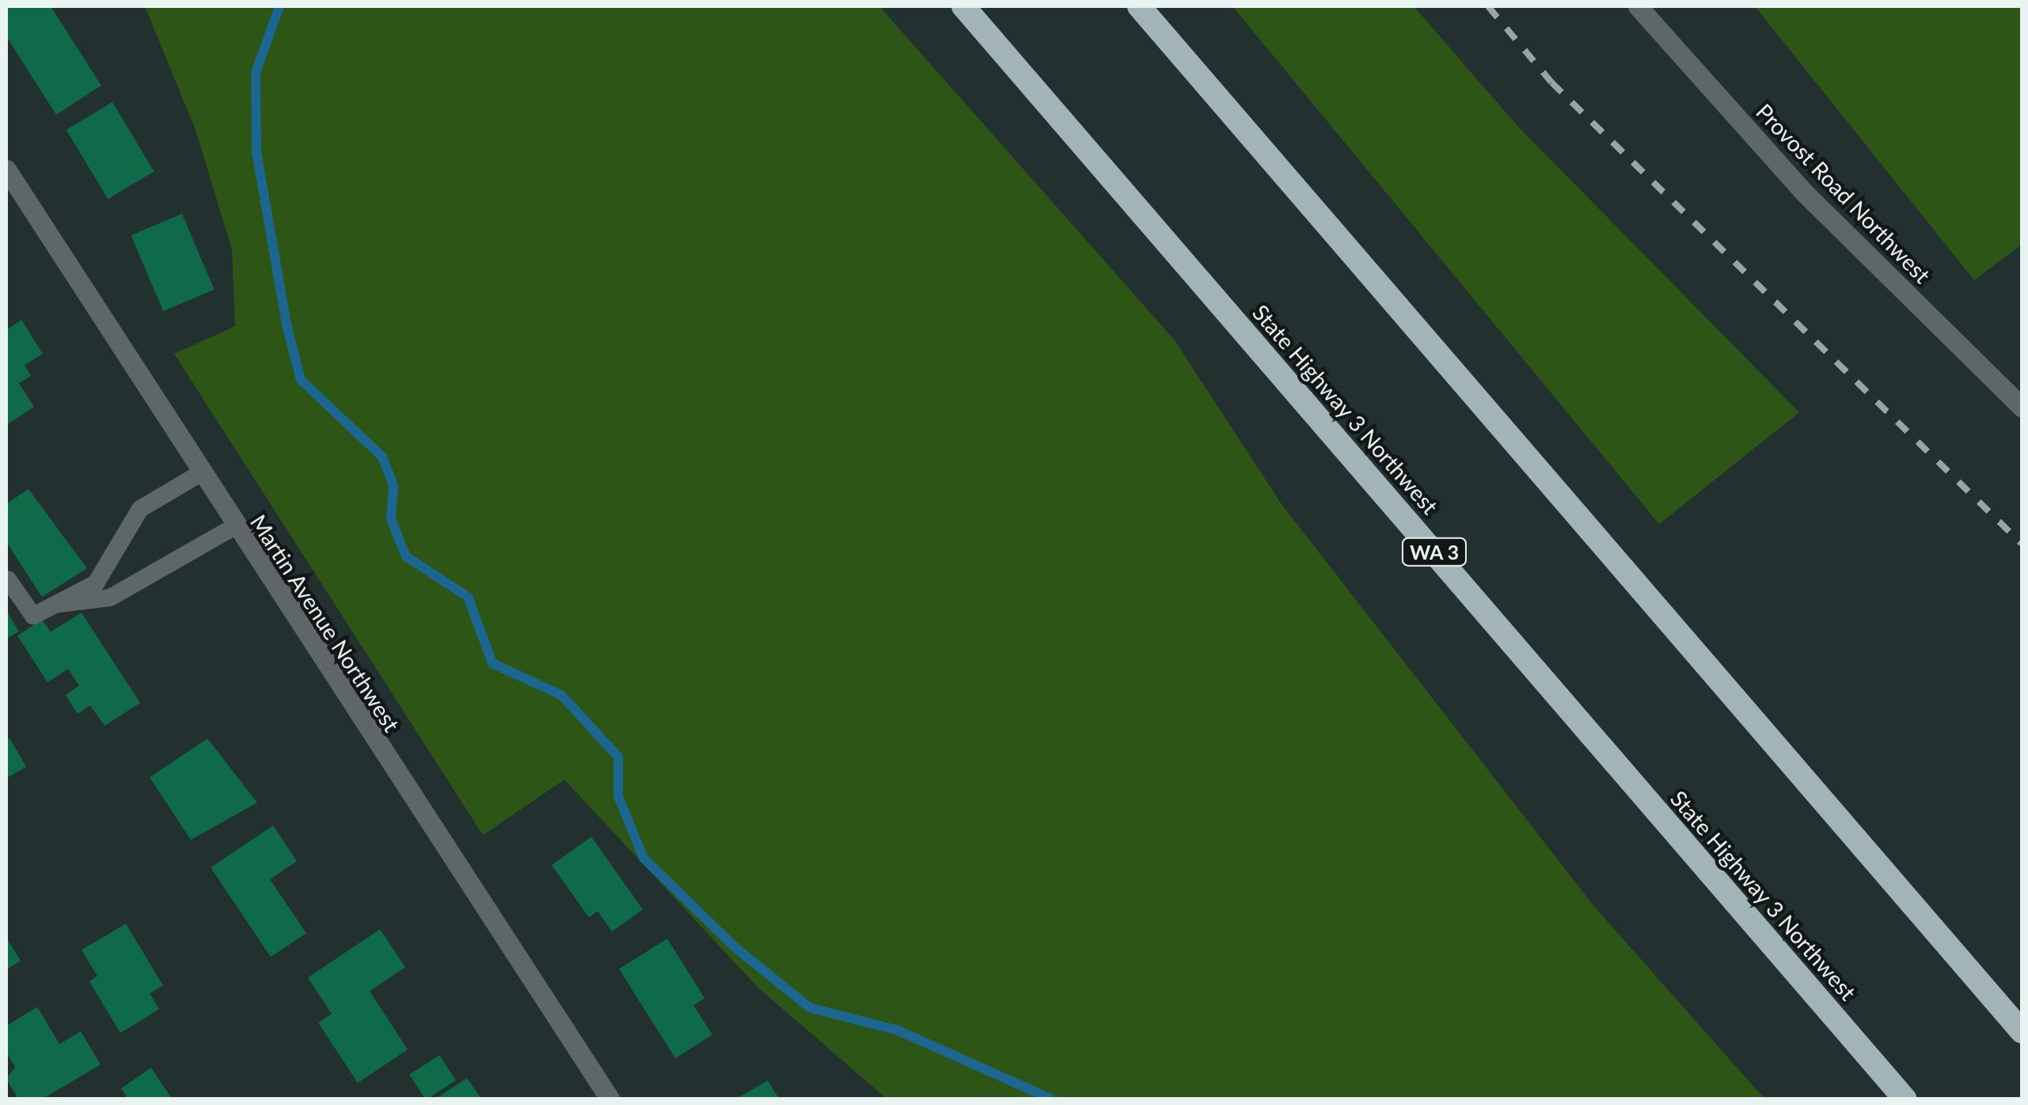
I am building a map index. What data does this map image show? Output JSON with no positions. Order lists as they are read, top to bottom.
{
  "streets": {
    "highway": ["State Highway 3 Northwest", "WA 3"],
    "street": ["Provost Road Northwest", "Martin Avenue Northwest"]
  }
}
